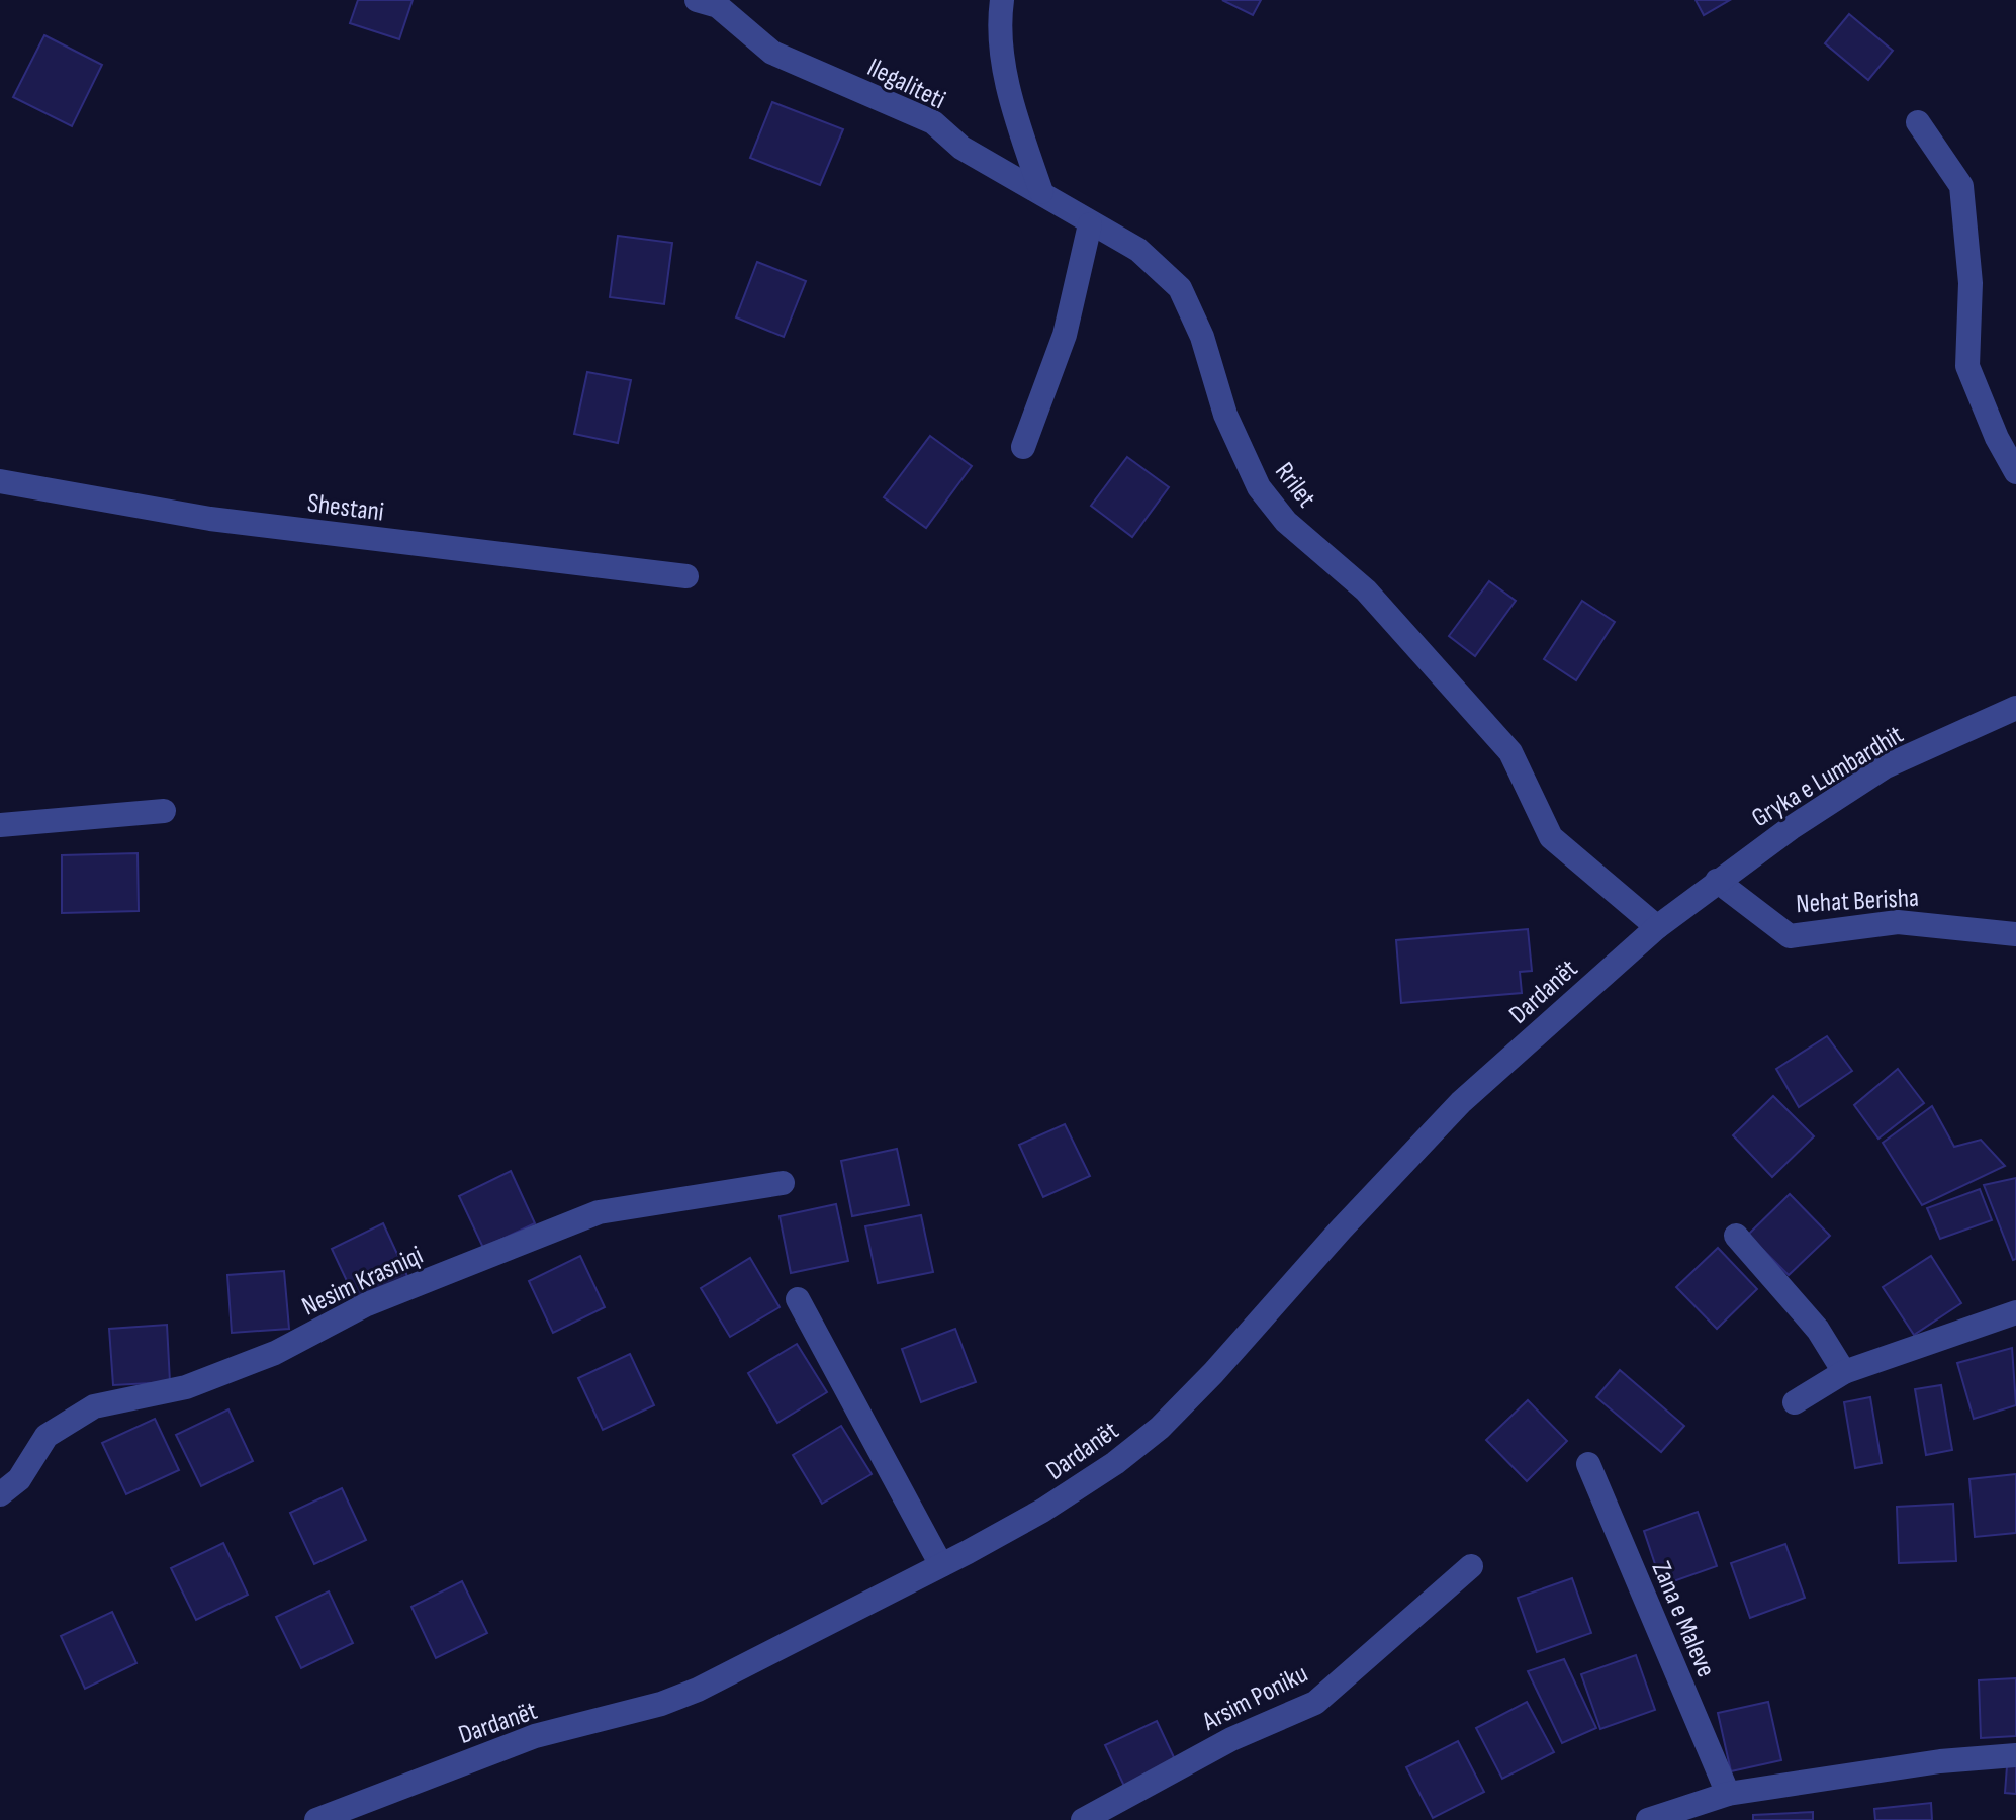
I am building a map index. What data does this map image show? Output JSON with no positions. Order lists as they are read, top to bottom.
{
  "streets": {
    "street": [
      "Ilegaliteti",
      "Rrilet",
      "Shestani",
      "Gryka e Lumbardhit",
      "Nehat Berisha",
      "Dardanët",
      "Nesim Krasniqi",
      "Zana e Maleve",
      "Arsim Poniku"
    ]
  },
  "crossings": [
    ["Ilegaliteti", "Rrilet"],
    ["Rrilet", "Dardanët"],
    ["Gryka e Lumbardhit", "Nehat Berisha"],
    ["Gryka e Lumbardhit", "Dardanët"],
    ["Nehat Berisha", "Dardanët"]
  ]
}
